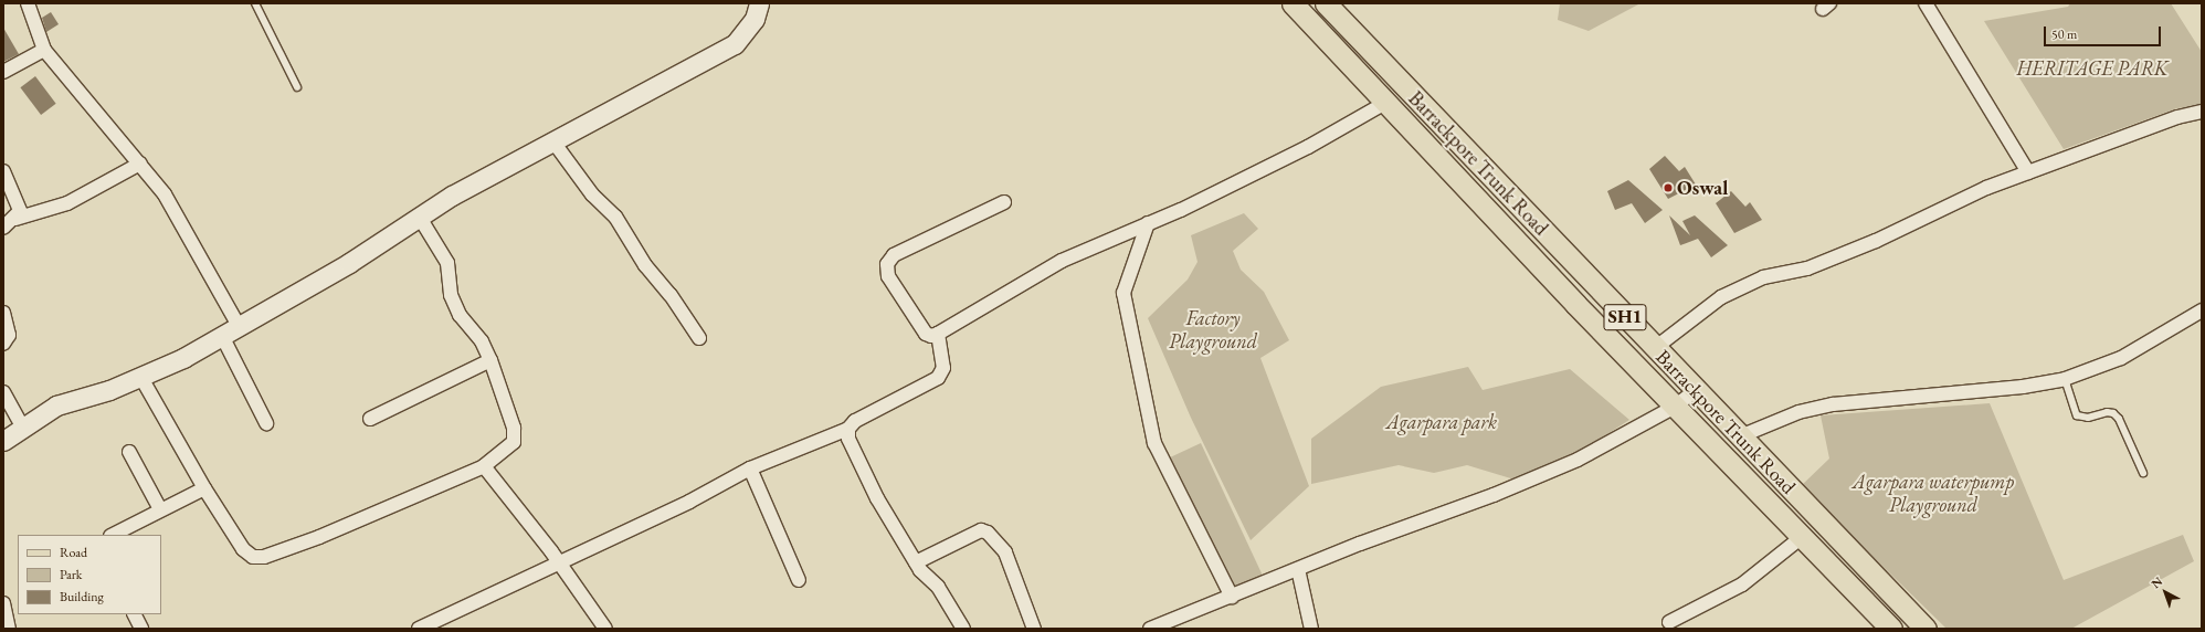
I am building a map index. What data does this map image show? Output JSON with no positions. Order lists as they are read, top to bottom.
{
  "streets": {
    "main road": ["Barrackpore Trunk Road", "SH1"]
  },
  "parks": [
    "HERITAGE PARK",
    "Factory Playground",
    "Agarpara park",
    "Agarpara waterpump Playground"
  ],
  "places": ["Oswal"],
  "legend": ["Road", "Park", "Building"],
  "scale_bar": "50 m",
  "north": "top left"
}
